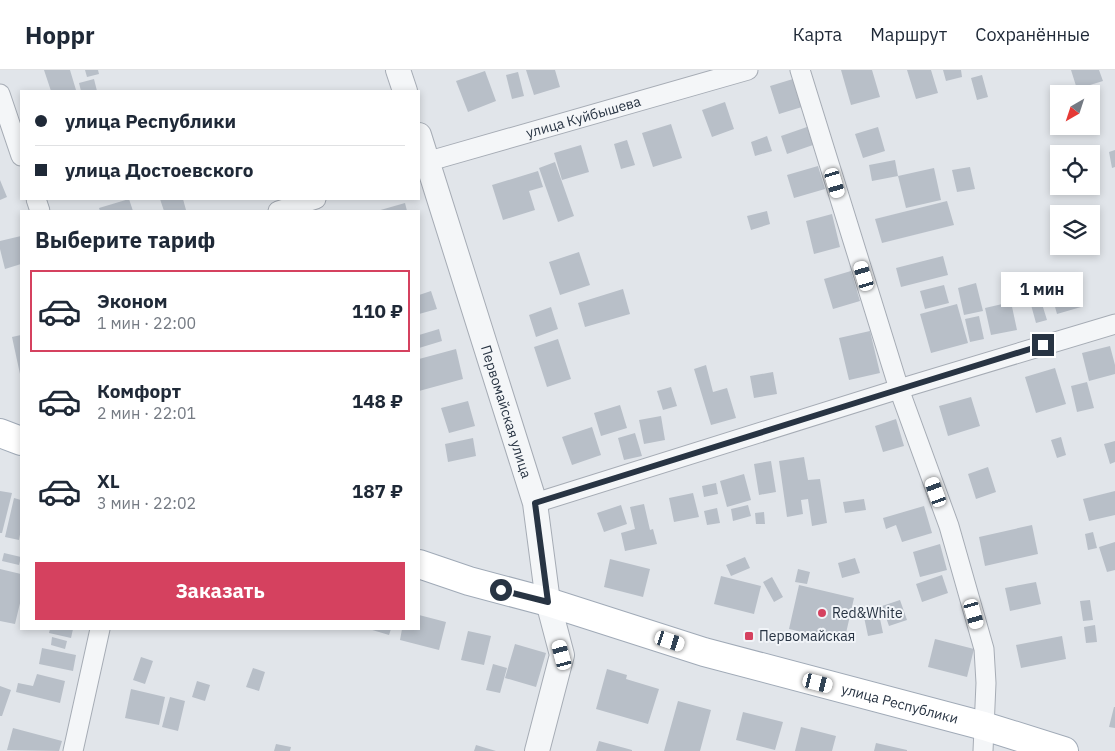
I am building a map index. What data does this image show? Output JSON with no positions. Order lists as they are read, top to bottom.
{
  "streets": {
    "main road": ["улица Республики"],
    "street": ["улица Куйбышева", "Первомайская улица"]
  },
  "crossings": [
    ["улица Куйбышева", "Первомайская улица"],
    ["Первомайская улица", "улица Республики"]
  ],
  "places": {
    "other": ["Red&White"],
    "transit": ["Первомайская"]
  },
  "north": "bottom left",
  "page": {
    "header": "Hoppr",
    "nav": ["Карта", "Маршрут", "Сохранённые"],
    "banner": ["улица Республики", "улица Достоевского"],
    "heading": "Выберите тариф",
    "list": [
      {
        "name": "Эконом",
        "note": "1 мин · 22:00",
        "value": "110 ₽"
      },
      {
        "name": "Комфорт",
        "note": "2 мин · 22:01",
        "value": "148 ₽"
      },
      {
        "name": "XL",
        "note": "3 мин · 22:02",
        "value": "187 ₽"
      }
    ],
    "bubble": "1 мин",
    "buttons": "Заказать"
  }
}
